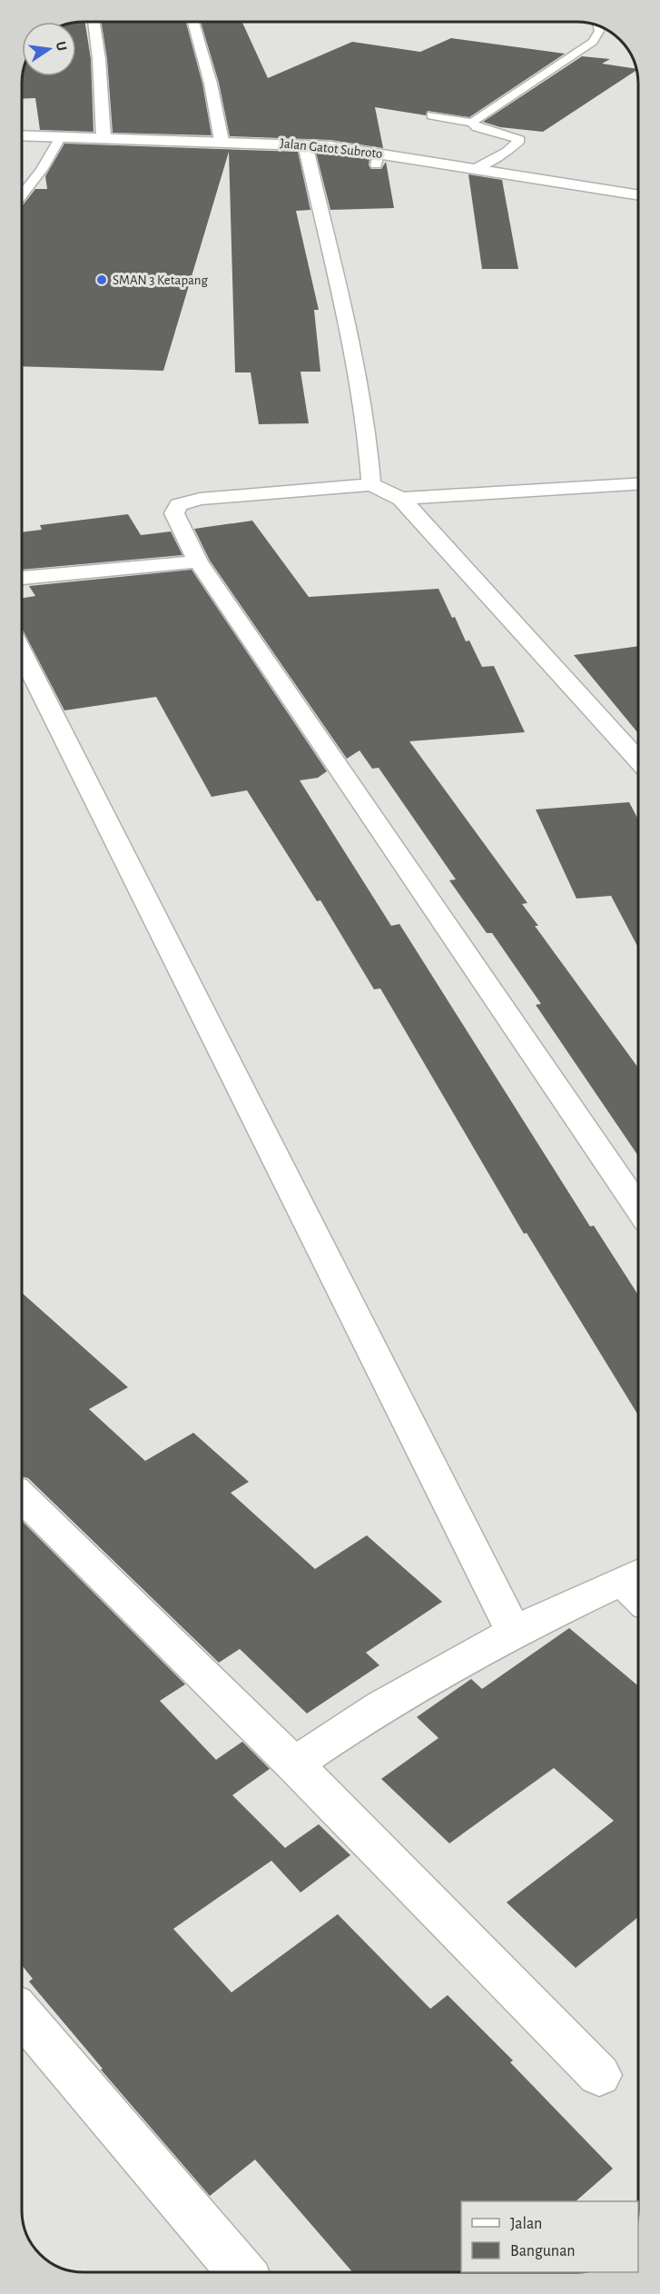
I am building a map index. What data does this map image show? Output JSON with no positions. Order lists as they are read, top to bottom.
{
  "streets": {
    "street": ["Jalan Gatot Subroto"]
  },
  "places": ["SMAN 3 Ketapang"],
  "legend": ["Jalan", "Bangunan"],
  "north": "right"
}
